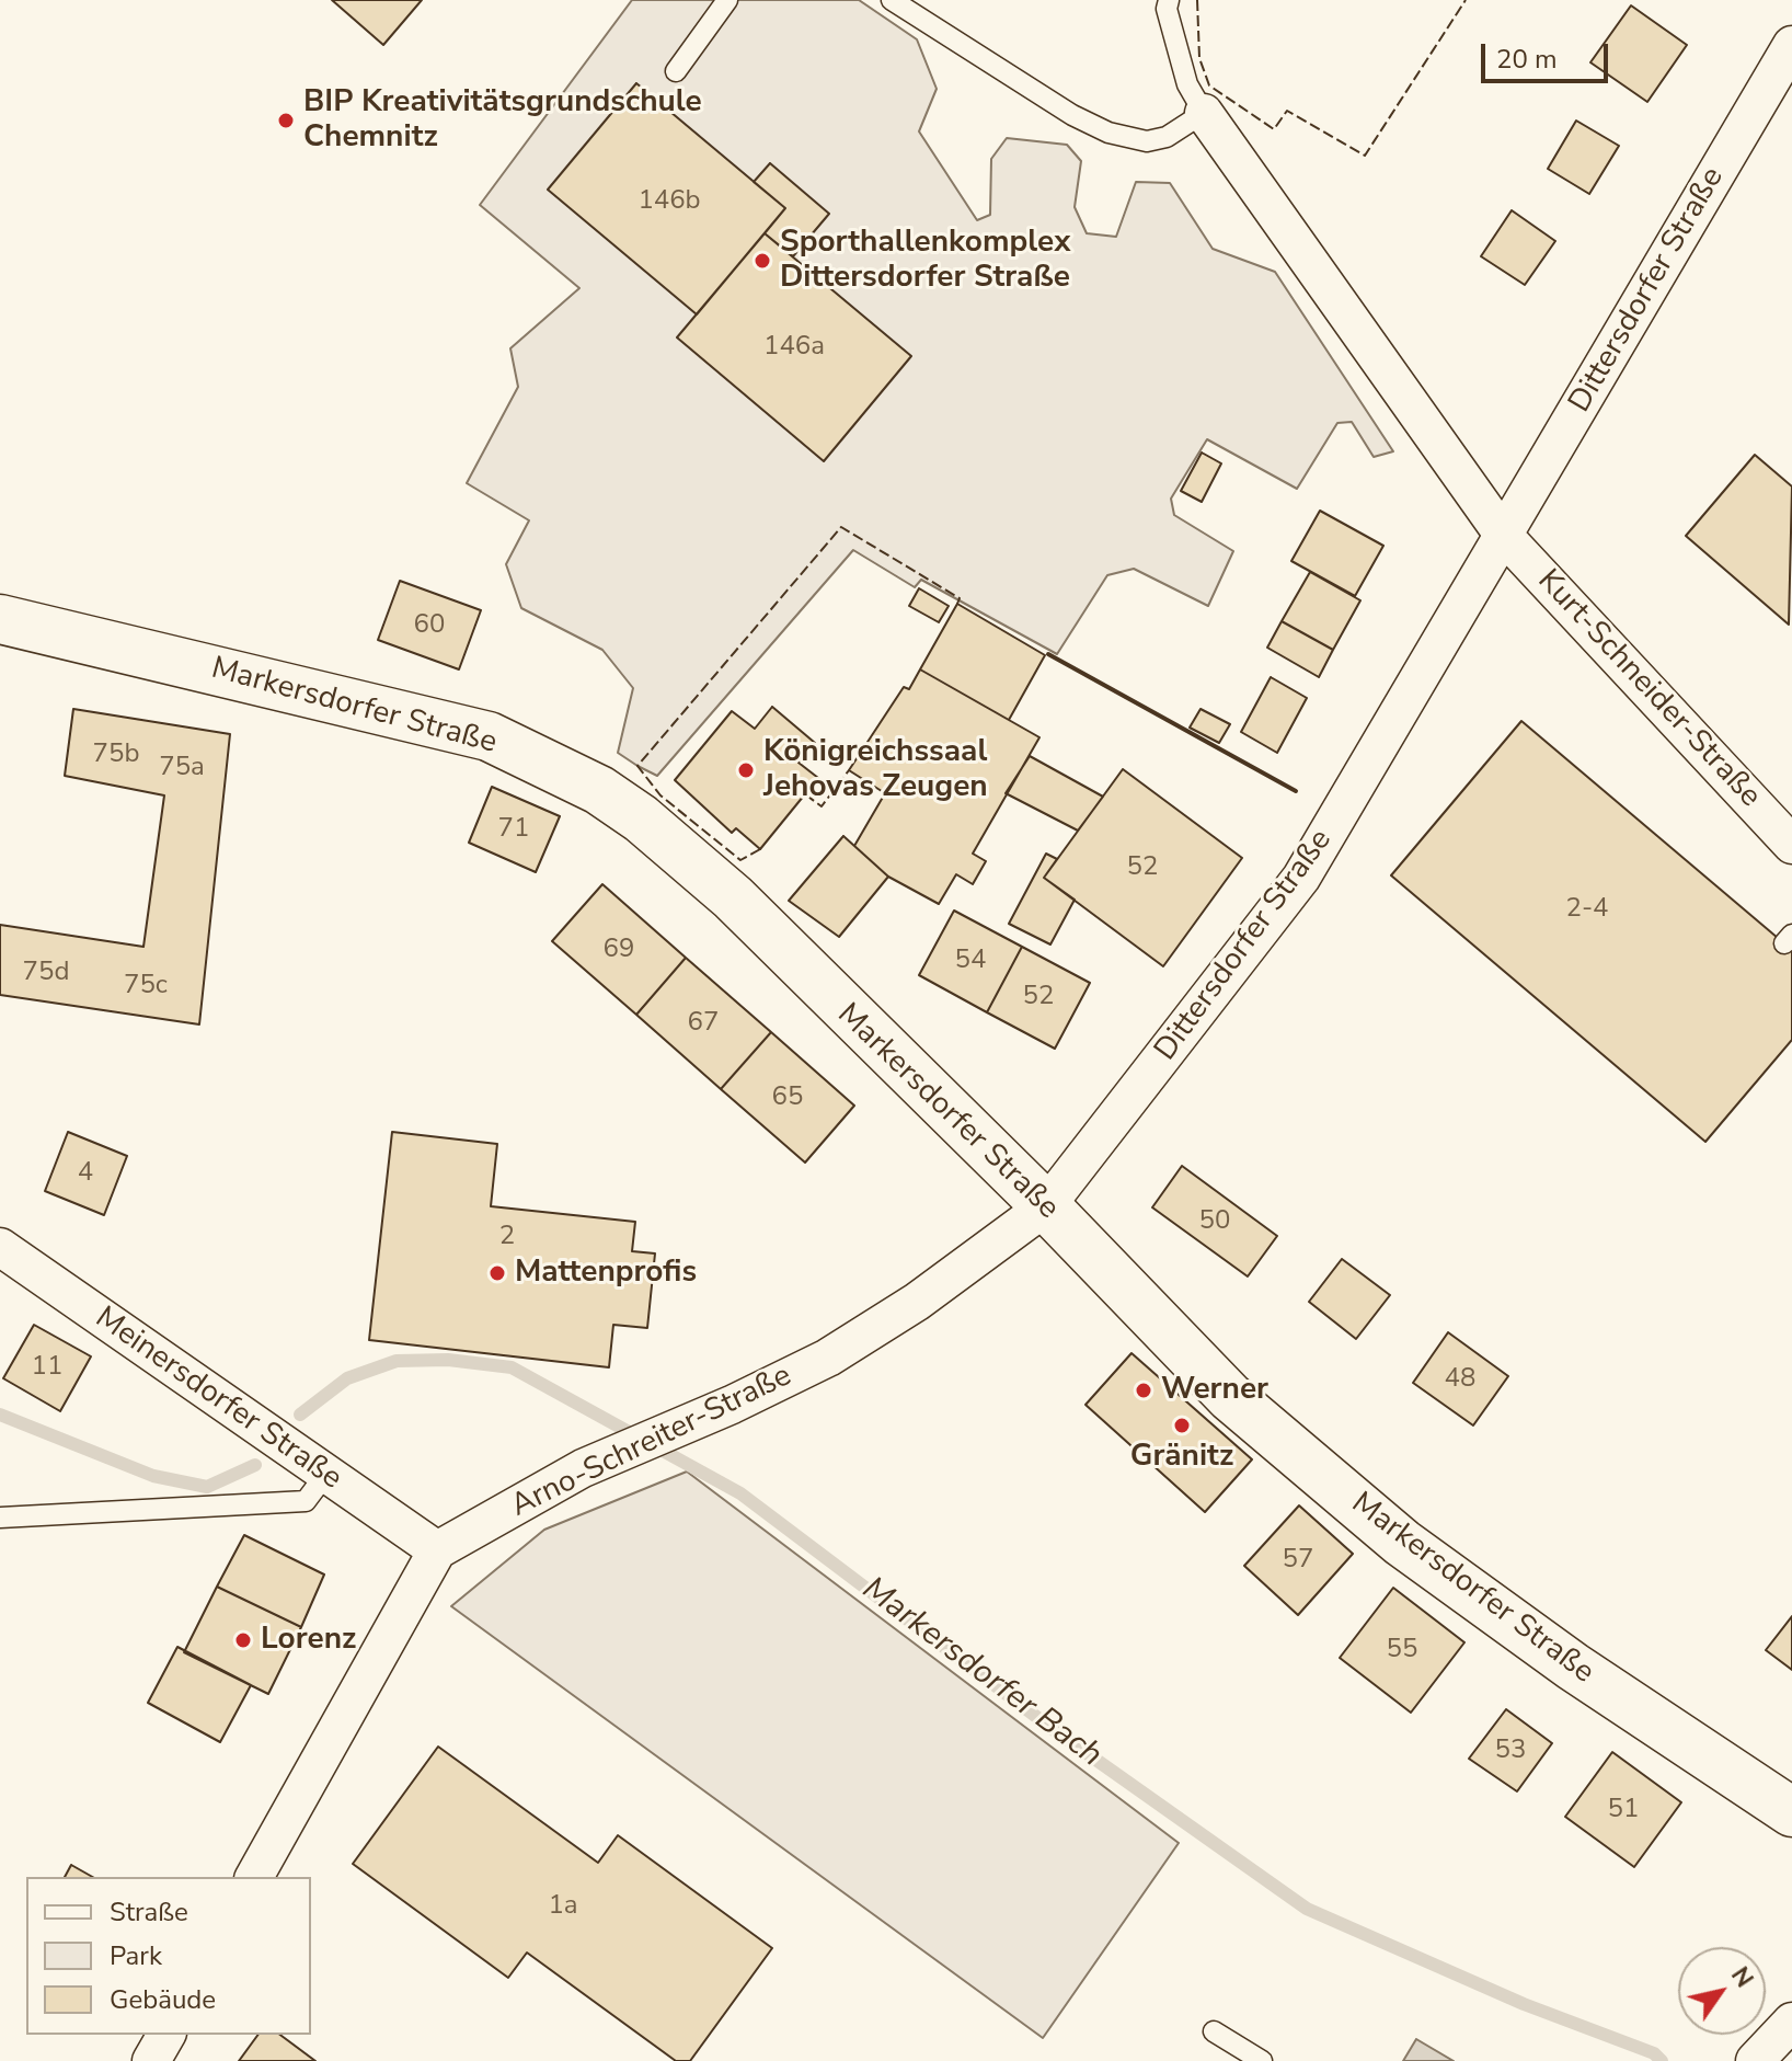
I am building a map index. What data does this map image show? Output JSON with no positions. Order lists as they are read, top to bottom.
{
  "streets": {
    "street": [
      "Dittersdorfer Straße",
      "Kurt-Schneider-Straße",
      "Markersdorfer Straße",
      "Meinersdorfer Straße",
      "Arno-Schreiter-Straße"
    ]
  },
  "crossings": [
    ["Dittersdorfer Straße", "Kurt-Schneider-Straße"],
    ["Dittersdorfer Straße", "Markersdorfer Straße"],
    ["Dittersdorfer Straße", "Arno-Schreiter-Straße"],
    ["Markersdorfer Straße", "Arno-Schreiter-Straße"],
    ["Meinersdorfer Straße", "Arno-Schreiter-Straße"]
  ],
  "water": ["Markersdorfer Bach"],
  "places": [
    "BIP Kreativitätsgrundschule Chemnitz",
    "Sporthallenkomplex Dittersdorfer Straße",
    "Königreichssaal Jehovas Zeugen",
    "Mattenprofis",
    "Werner",
    "Gränitz",
    "Lorenz"
  ],
  "house_numbers": [
    "146b",
    "146a",
    "60",
    "75b",
    "75a",
    "71",
    "52",
    "2-4",
    "69",
    "54",
    "75d",
    "75c",
    "52",
    "67",
    "65",
    "4",
    "50",
    "2",
    "11",
    "48",
    "57",
    "55",
    "53",
    "51",
    "1a"
  ],
  "legend": ["Straße", "Park", "Gebäude"],
  "scale_bar": "20 m",
  "north": "top right"
}
